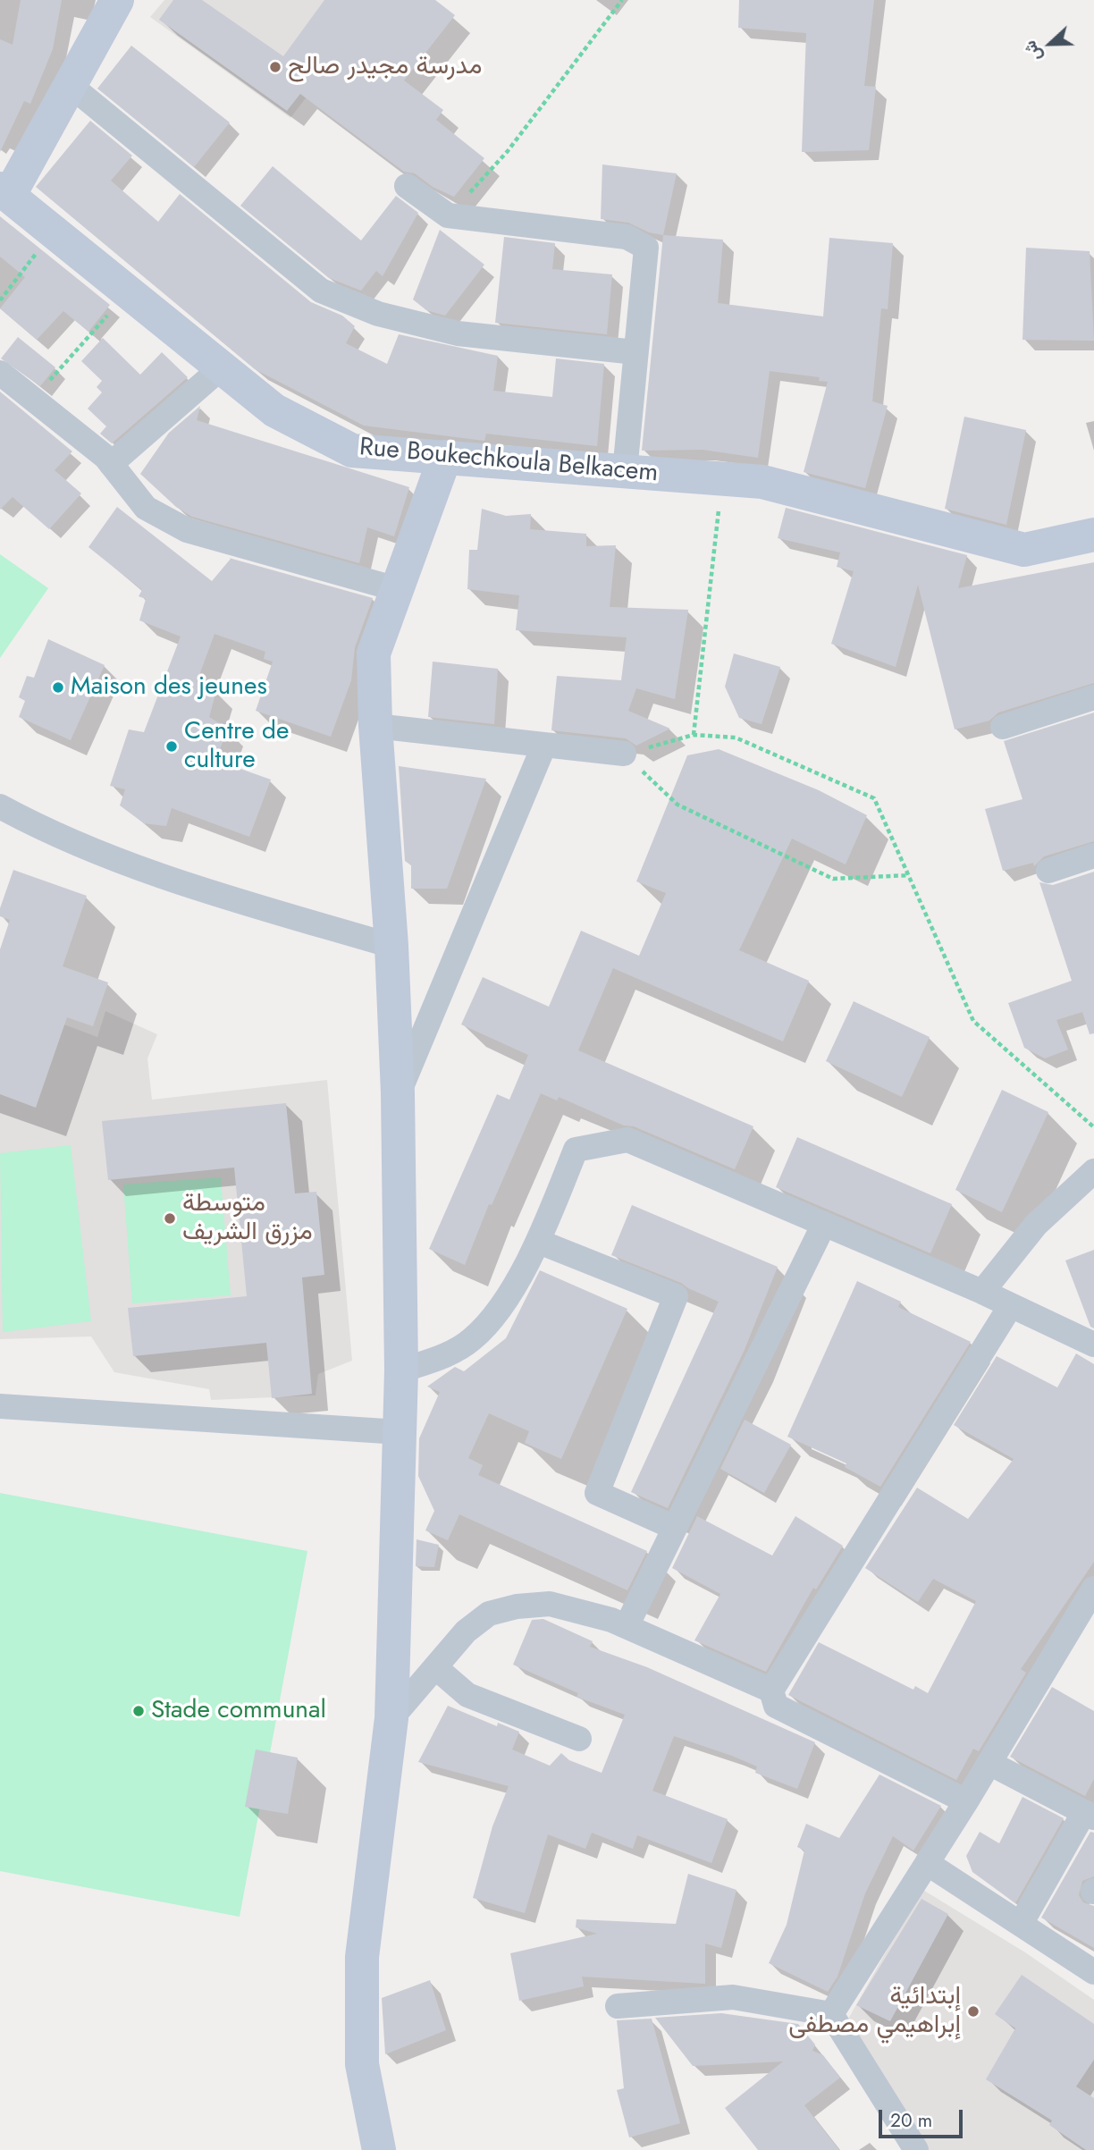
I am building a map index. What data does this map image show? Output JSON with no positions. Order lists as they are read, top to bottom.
{
  "streets": {
    "street": ["Rue Boukechkoula Belkacem"]
  },
  "places": [
    "مدرسة مجيدر صالح",
    "Maison des jeunes",
    "Centre de culture",
    "متوسطة مزرق الشريف",
    "Stade communal",
    "إبتدائية إبراهيمي مصطفى"
  ],
  "scale_bar": "20 m",
  "north": "left"
}
